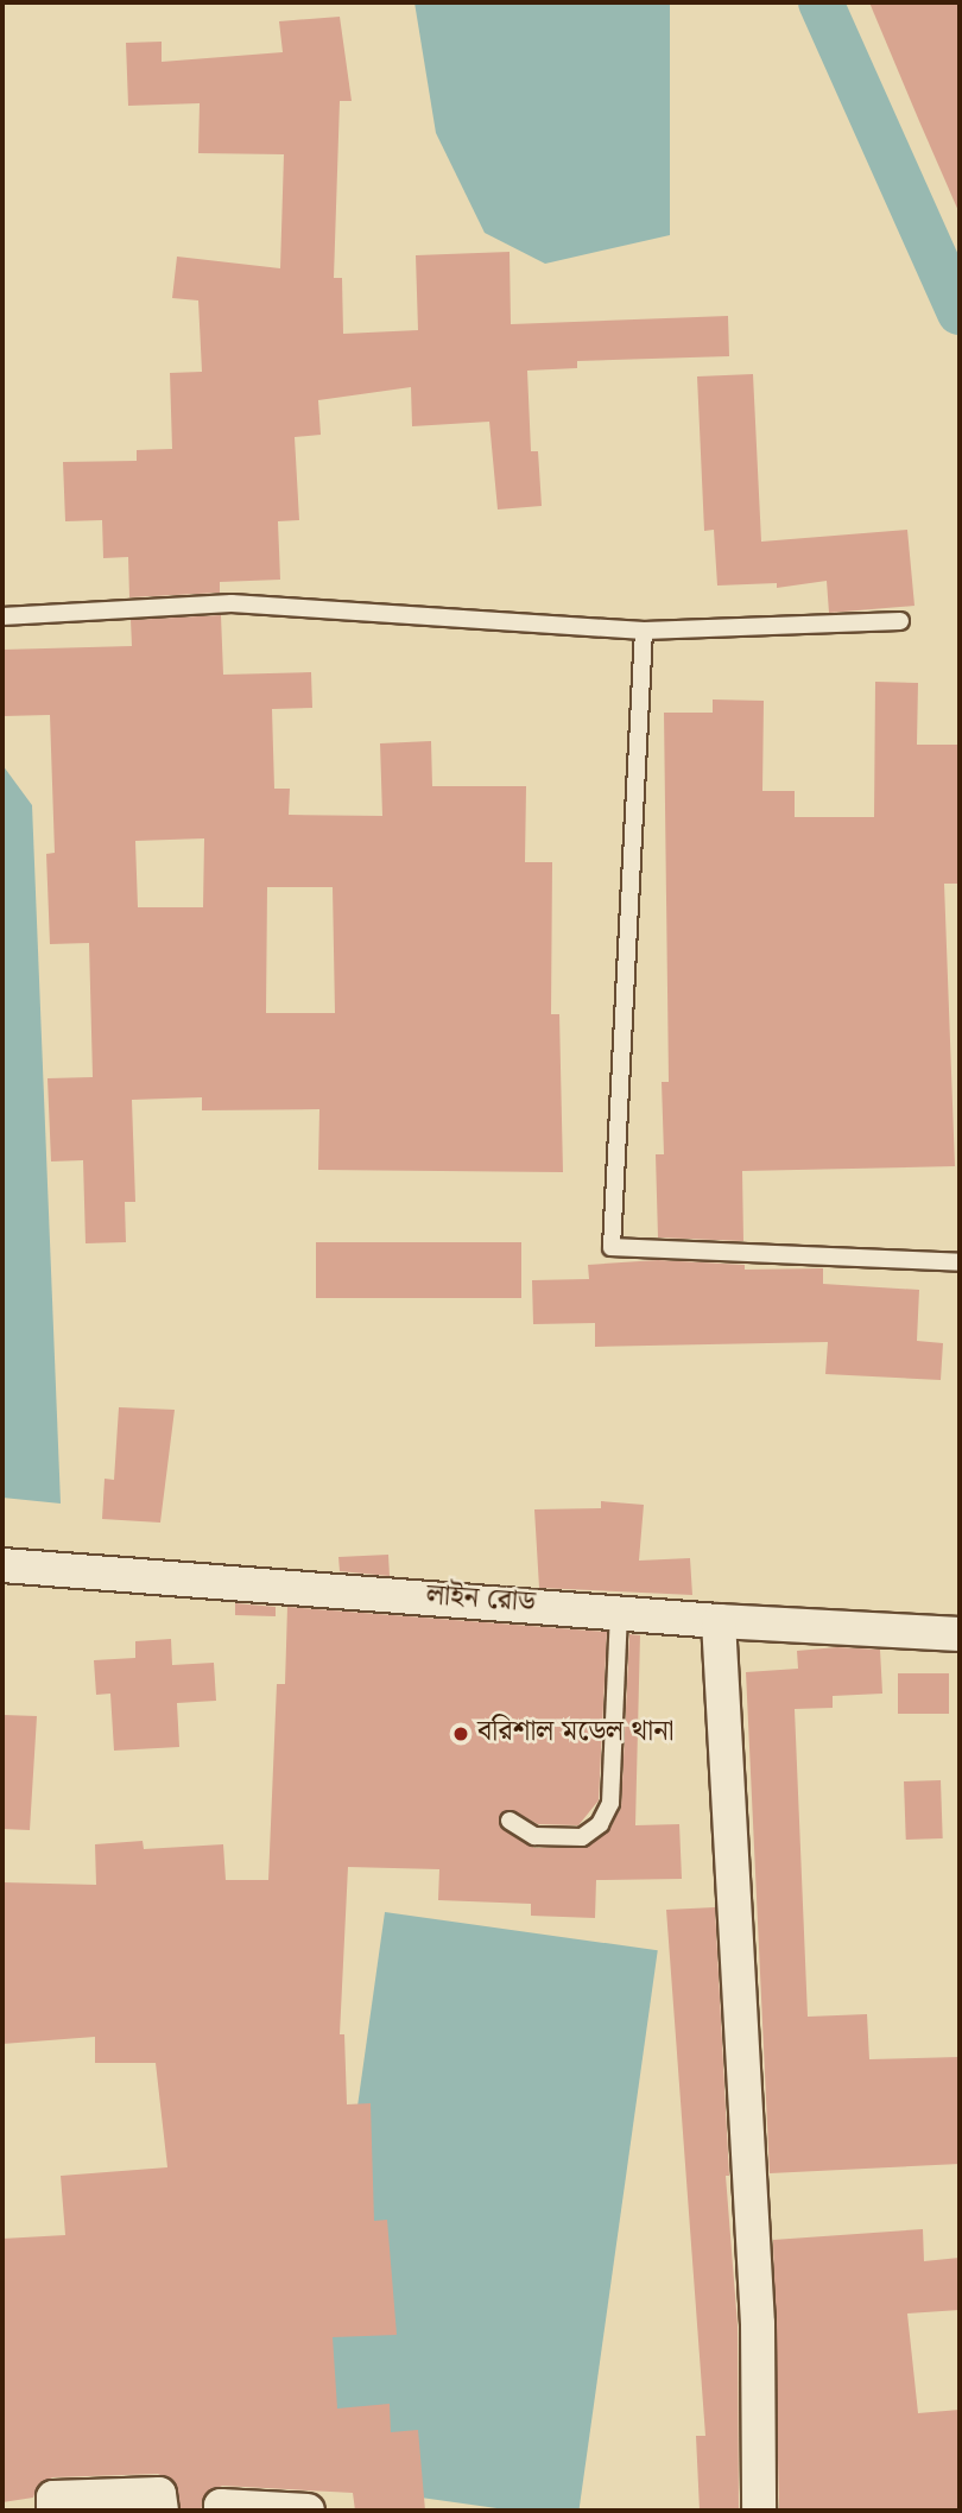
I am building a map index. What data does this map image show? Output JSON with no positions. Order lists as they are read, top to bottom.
{
  "streets": {
    "street": ["লাইন রোড"]
  },
  "places": ["বরিশাল মডেল থানা"]
}
